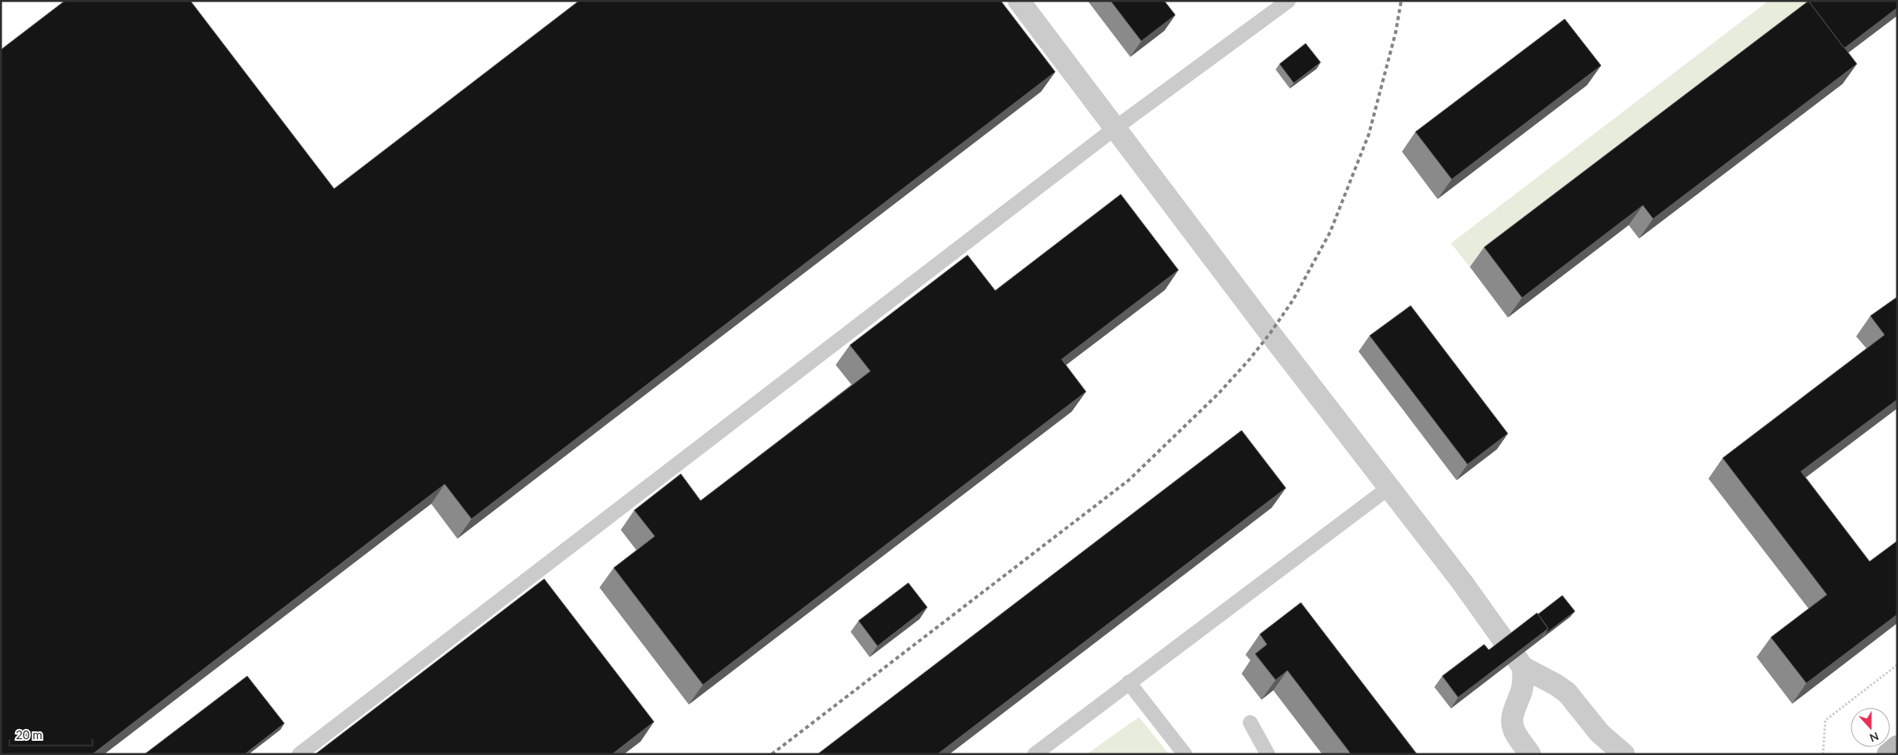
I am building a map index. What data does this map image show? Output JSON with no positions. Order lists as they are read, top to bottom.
{
  "scale_bar": "20 m",
  "north": "bottom"
}
